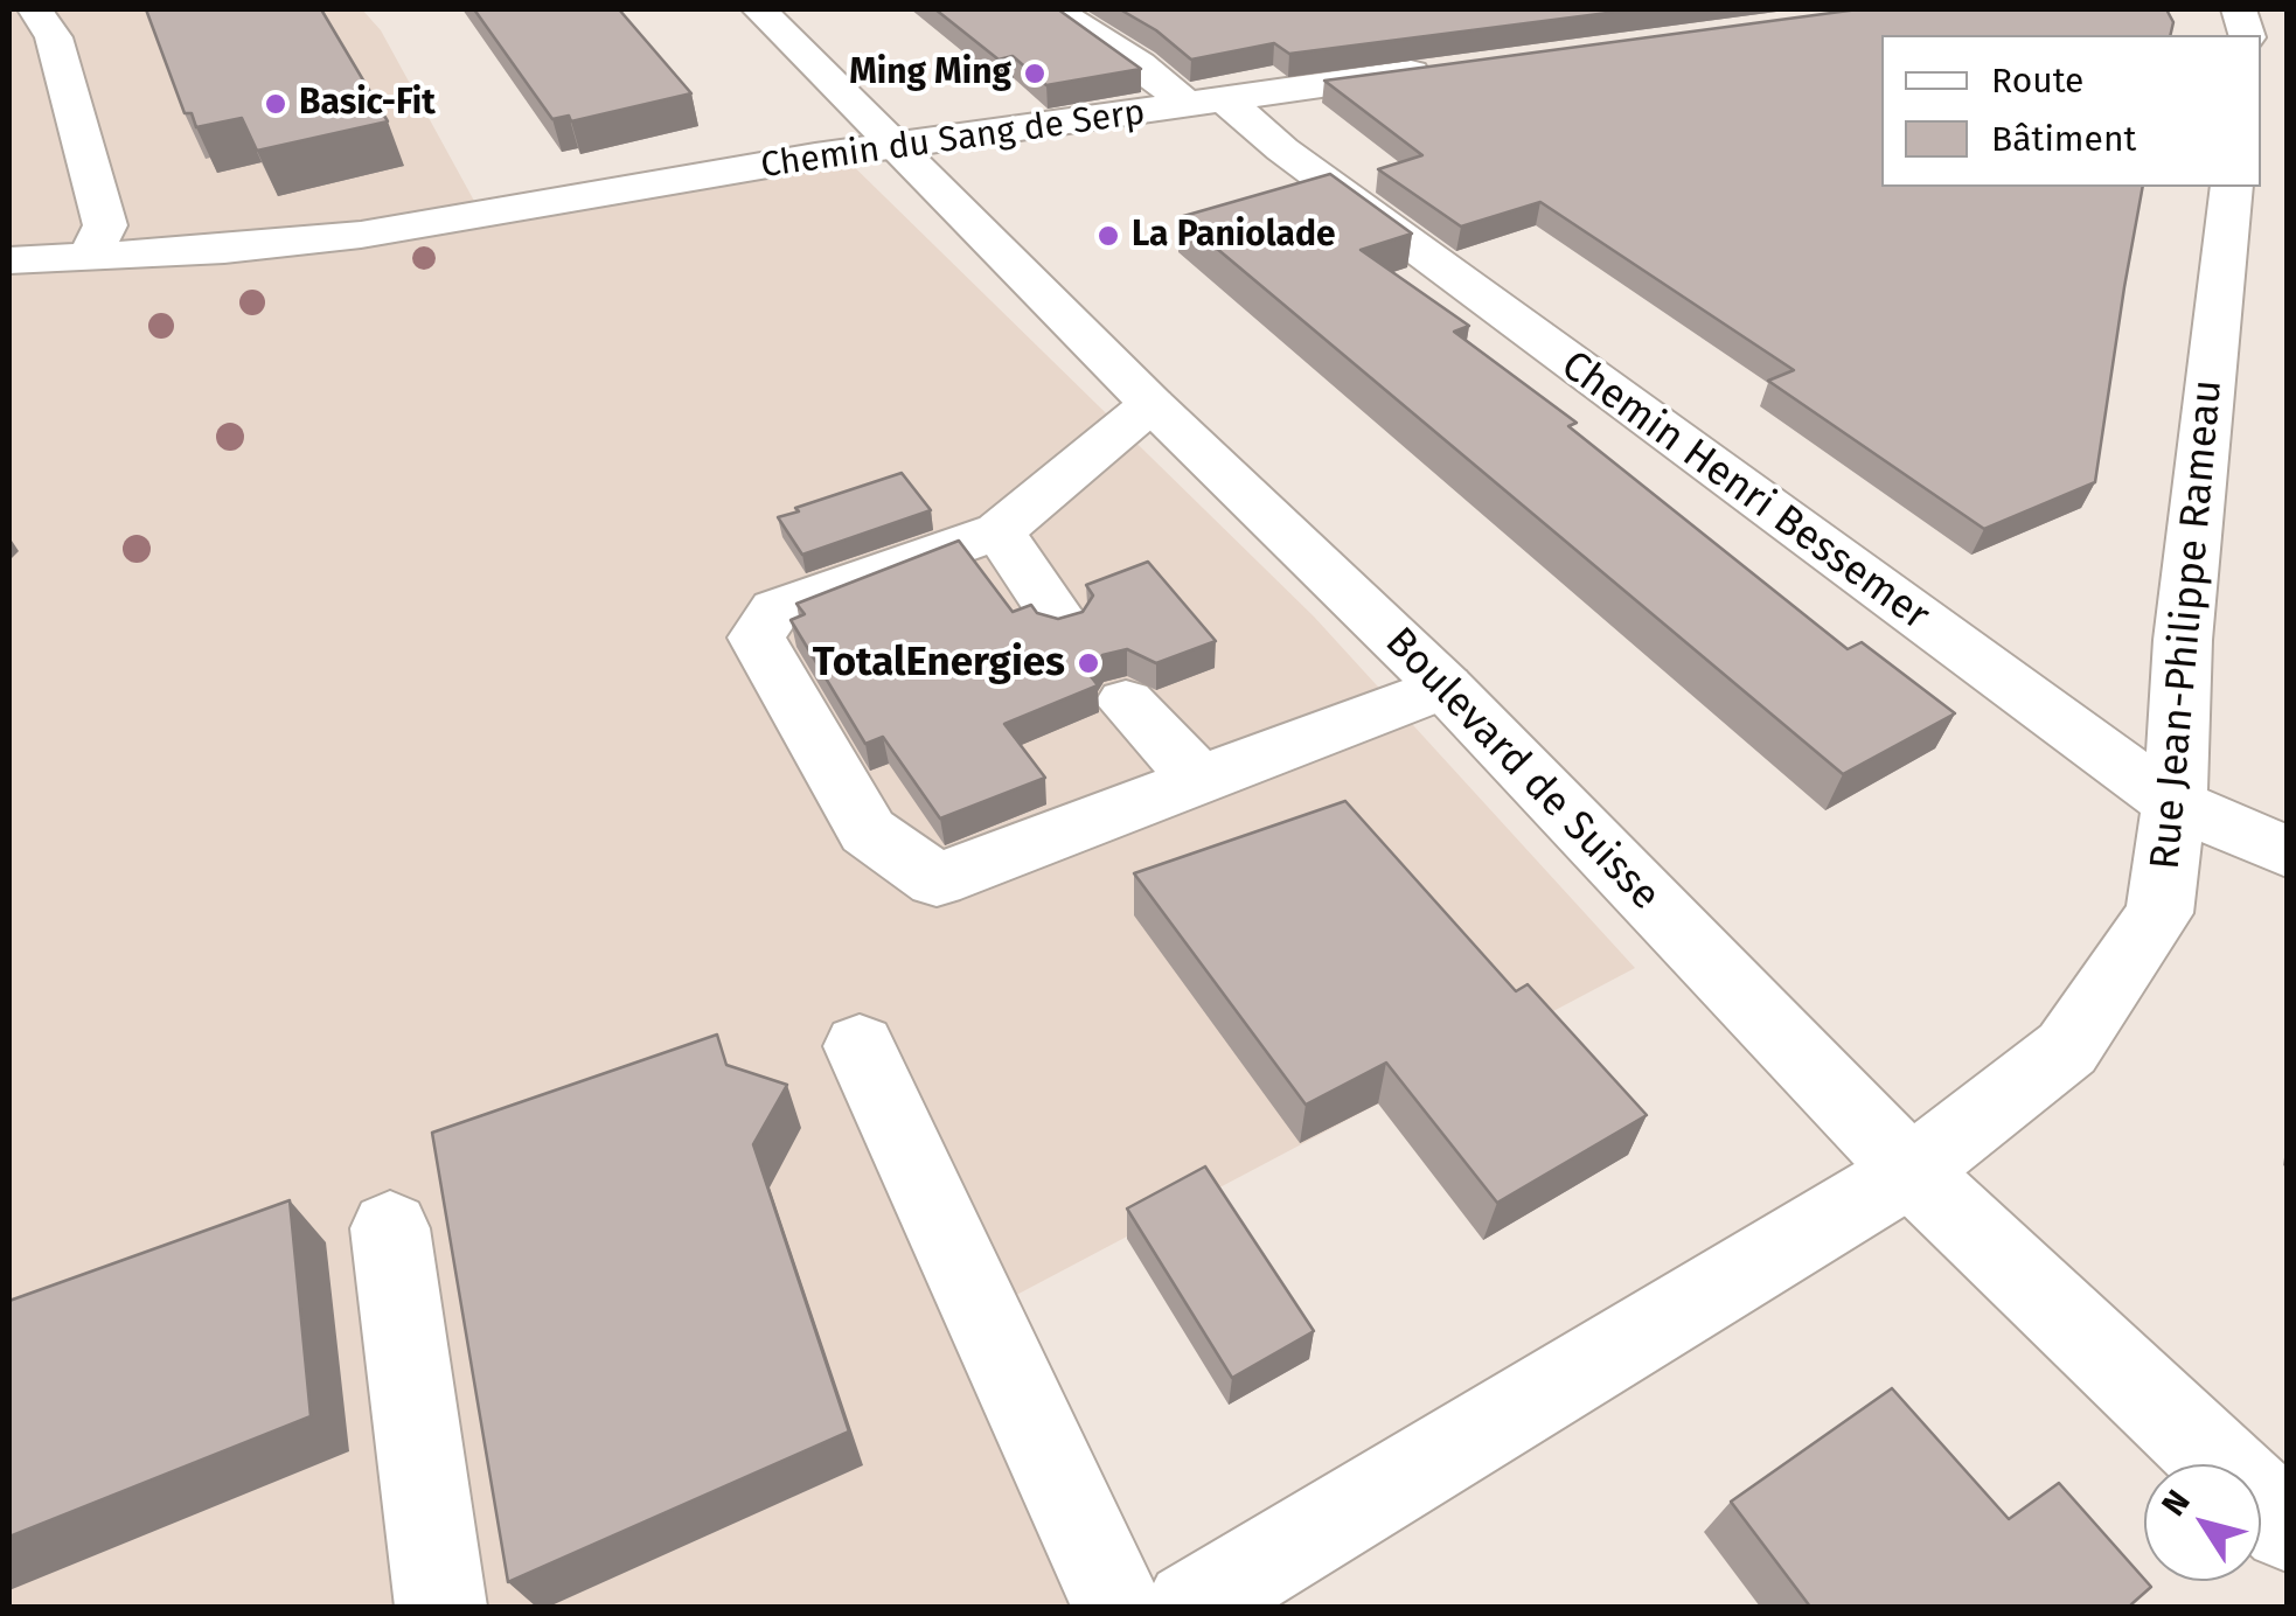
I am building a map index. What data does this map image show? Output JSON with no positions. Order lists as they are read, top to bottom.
{
  "streets": {
    "street": [
      "Chemin du Sang de Serp",
      "Chemin Henri Bessemer",
      "Rue Jean-Philippe Rameau",
      "Boulevard de Suisse"
    ]
  },
  "crossings": [
    ["Chemin du Sang de Serp", "Chemin Henri Bessemer"],
    ["Chemin du Sang de Serp", "Boulevard de Suisse"],
    ["Chemin Henri Bessemer", "Rue Jean-Philippe Rameau"],
    ["Rue Jean-Philippe Rameau", "Boulevard de Suisse"]
  ],
  "places": [
    "Ming Ming",
    "Basic-Fit",
    "La Paniolade",
    "TotalEnergies"
  ],
  "legend": ["Route", "Bâtiment"],
  "north": "top left"
}
